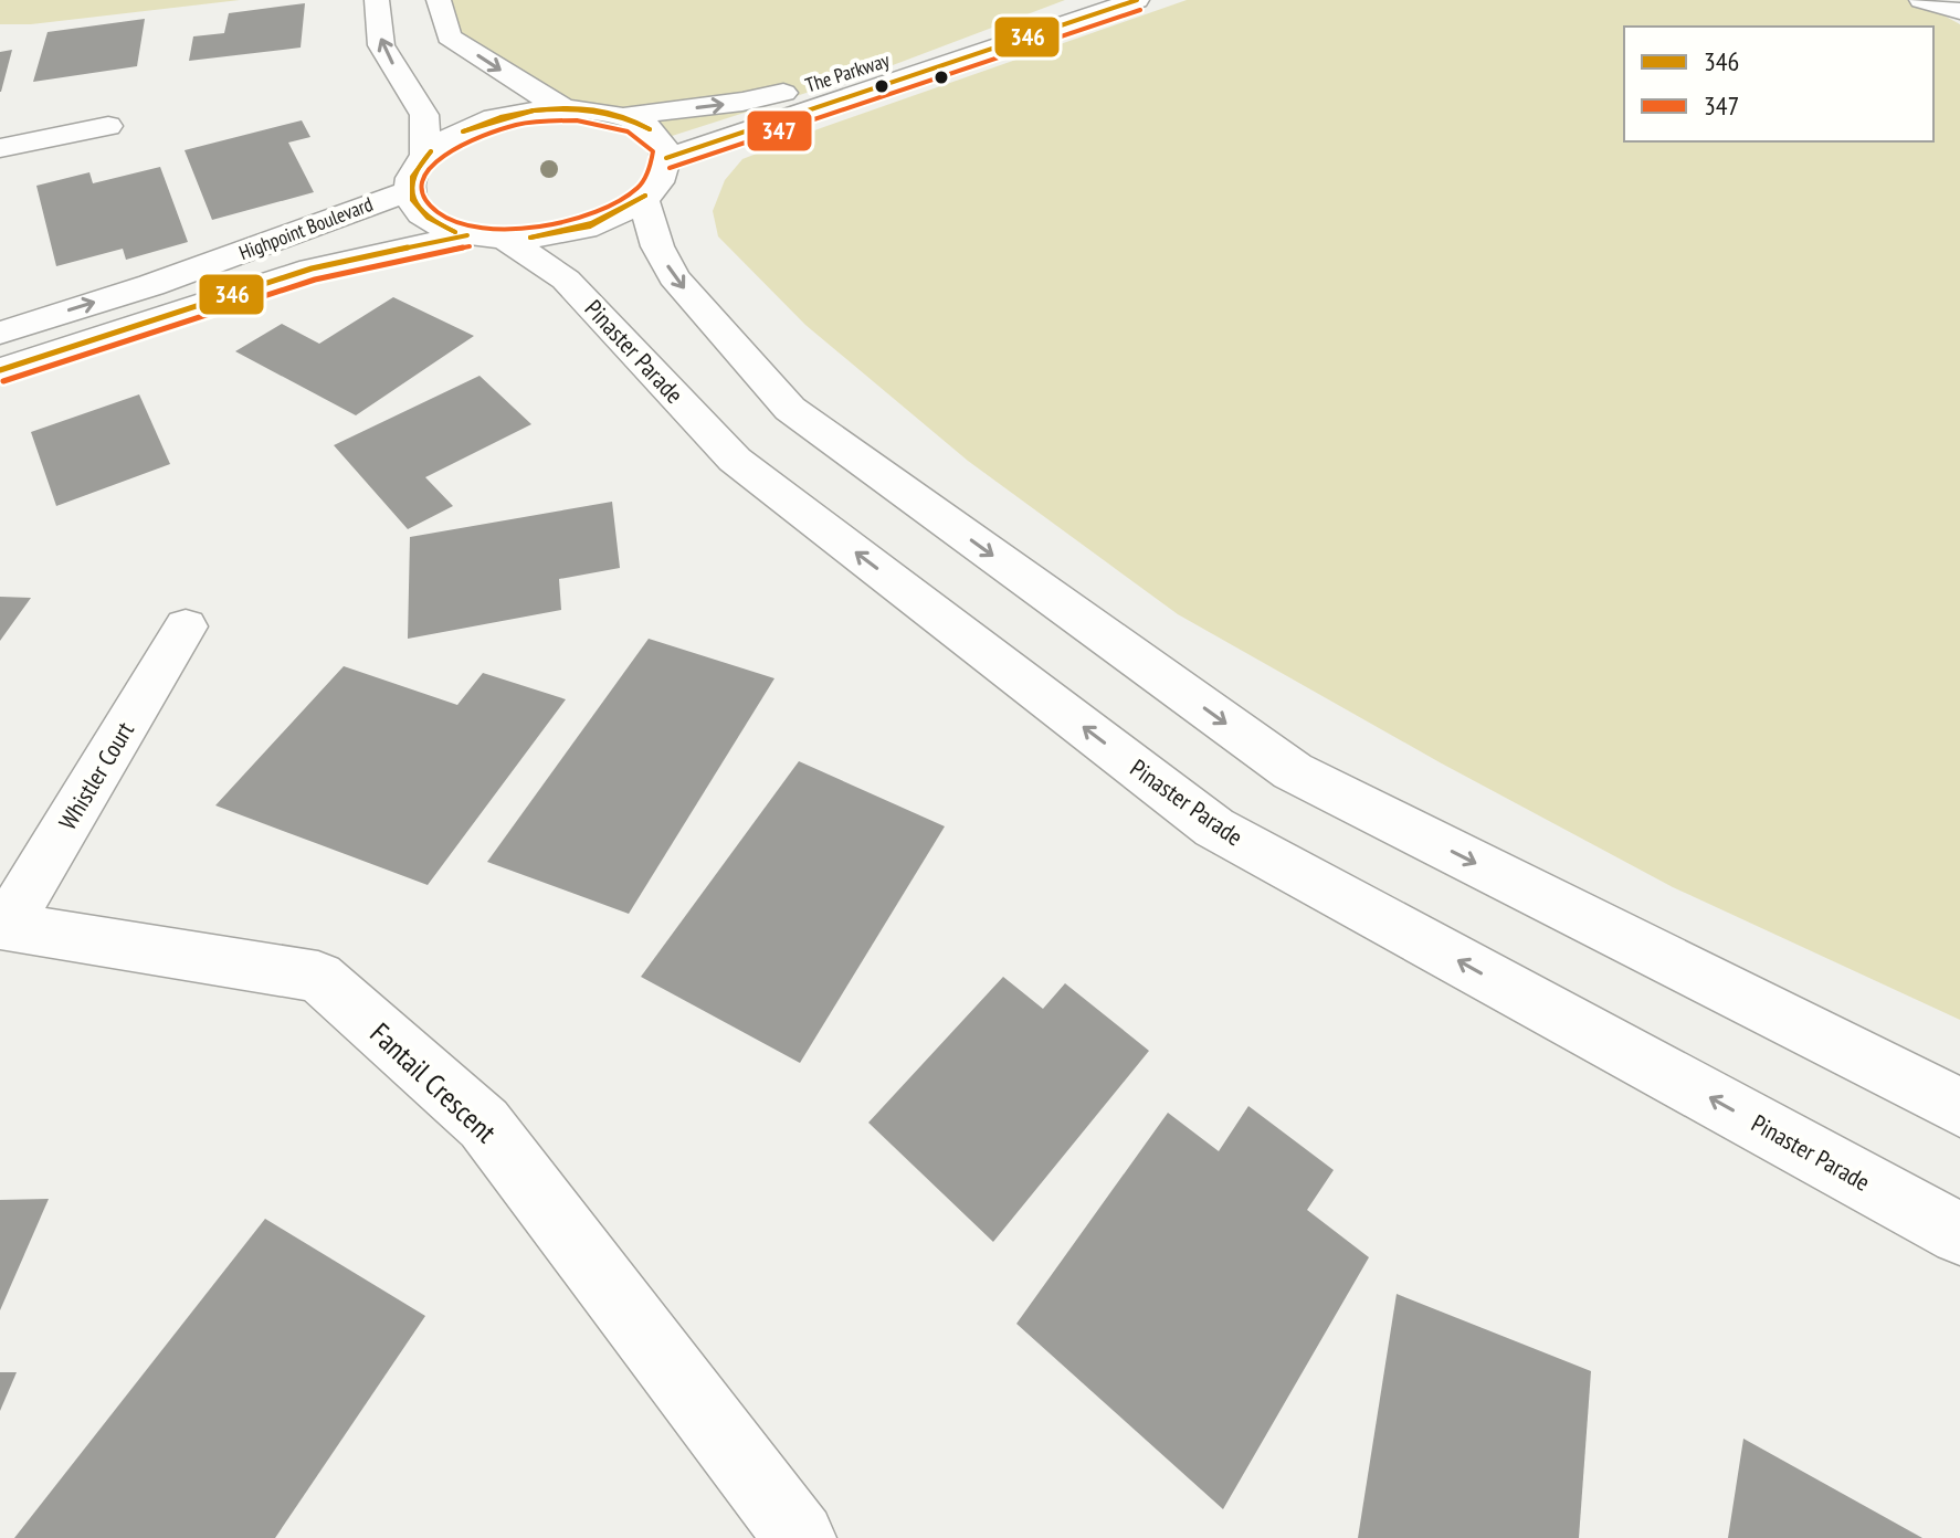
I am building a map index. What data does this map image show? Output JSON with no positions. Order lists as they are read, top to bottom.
{
  "streets": {
    "street": [
      "The Parkway",
      "Highpoint Boulevard",
      "Pinaster Parade",
      "Whistler Court",
      "Fantail Crescent"
    ]
  },
  "crossings": [
    ["Highpoint Boulevard", "Pinaster Parade"],
    ["Whistler Court", "Fantail Crescent"]
  ],
  "lines": ["transit line 346", "transit line 347"],
  "legend": ["346", "347"]
}
